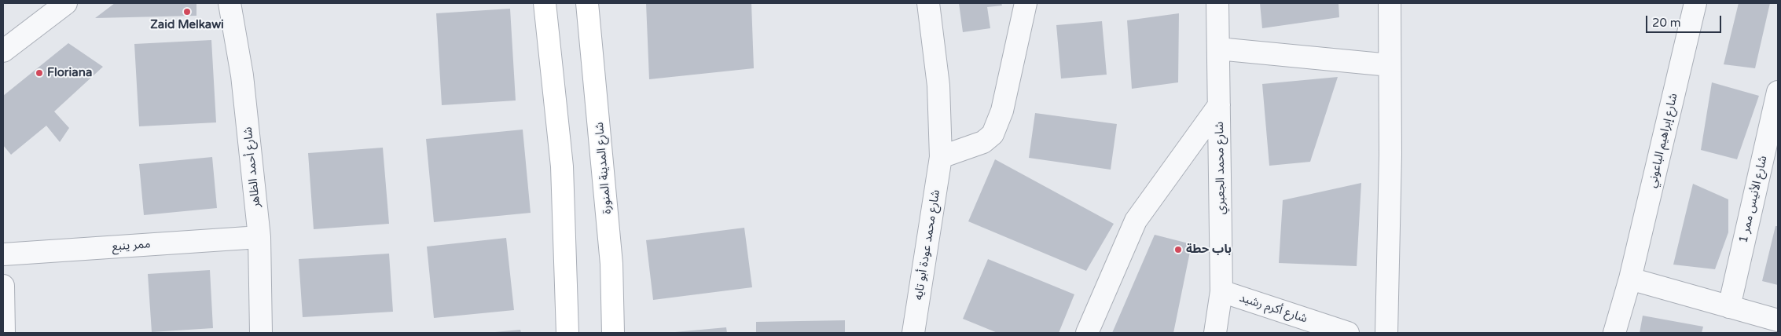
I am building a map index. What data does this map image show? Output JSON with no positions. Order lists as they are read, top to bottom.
{
  "streets": {
    "main road": ["شارع المدينة المنورة"],
    "street": [
      "شارع إبراهيم الباعوني",
      "شارع أحمد الظاهر",
      "شارع محمد الجعبري",
      "شارع الأنيس ممر 1",
      "شارع محمد عودة أبو تايه",
      "ممر ينبع",
      "شارع أكرم رشيد"
    ]
  },
  "crossings": [
    ["شارع أحمد الظاهر", "ممر ينبع"],
    ["شارع محمد الجعبري", "شارع أكرم رشيد"]
  ],
  "places": ["Zaid Melkawi", "Floriana", "باب حطة"],
  "scale_bar": "20 m"
}
